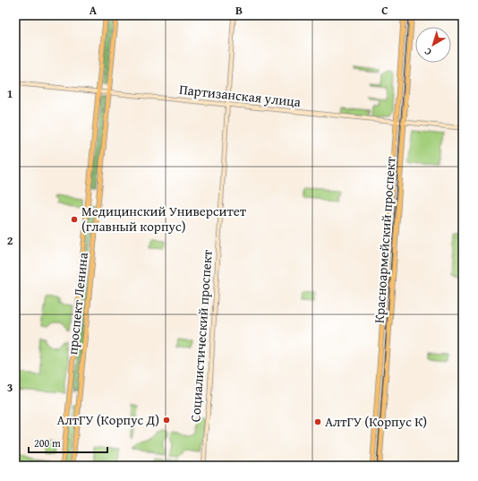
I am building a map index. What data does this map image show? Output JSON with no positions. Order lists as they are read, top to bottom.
{
  "streets": {
    "main road": ["Красноармейский проспект", "проспект Ленина"],
    "street": ["Партизанская улица", "Социалистический проспект"]
  },
  "crossings": [
    ["Партизанская улица", "Красноармейский проспект"],
    ["Партизанская улица", "проспект Ленина"],
    ["Партизанская улица", "Социалистический проспект"]
  ],
  "places": ["Медицинский Университет (главный корпус)", "АлтГУ (Корпус Д)", "АлтГУ (Корпус К)"],
  "scale_bar": "200 m",
  "north": "bottom left",
  "grid": {
    "columns": ["A", "B", "C"],
    "rows": ["1", "2", "3"]
  }
}
